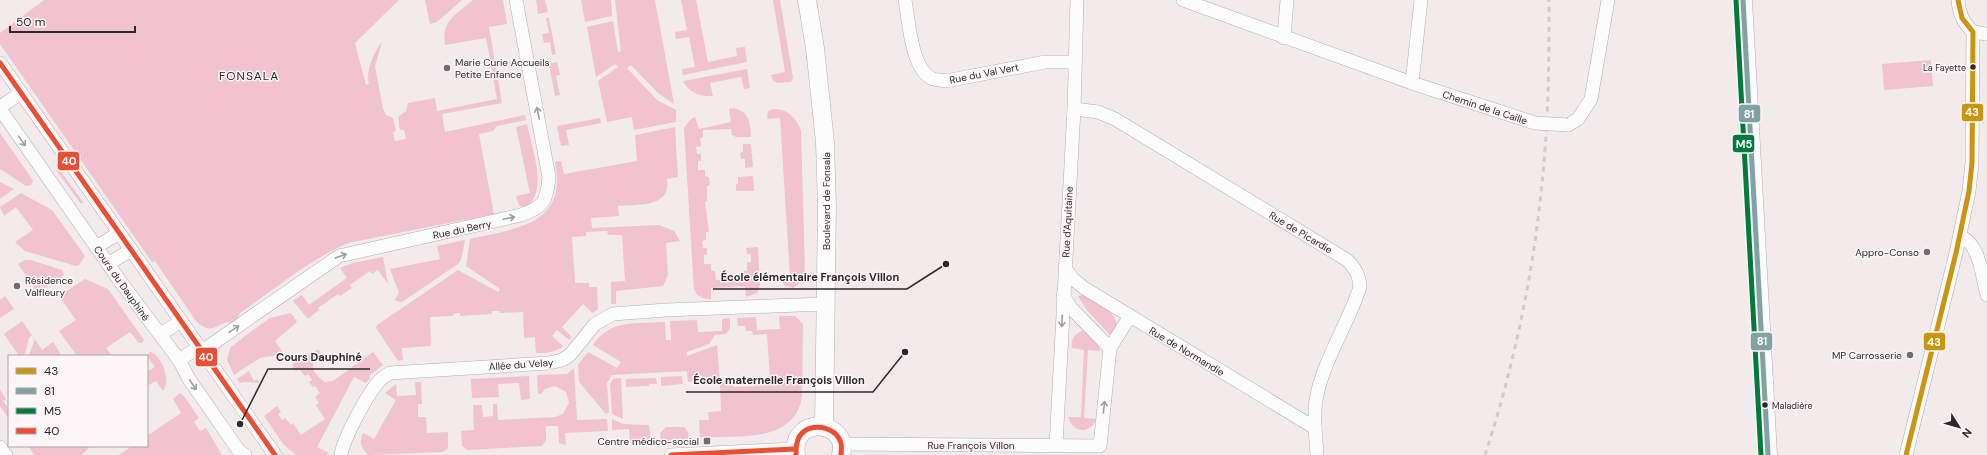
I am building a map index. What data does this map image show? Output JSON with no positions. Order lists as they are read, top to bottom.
{
  "streets": {
    "street": [
      "Rue du Val Vert",
      "Chemin de la Caille",
      "Boulevard de Fonsala",
      "Rue d'Aquitaine",
      "Rue du Berry",
      "Rue de Picardie",
      "Cours du Dauphiné",
      "Rue de Normandie",
      "Allée du Velay",
      "Rue François Villon"
    ]
  },
  "crossings": [
    ["Rue du Val Vert", "Rue d'Aquitaine"],
    ["Boulevard de Fonsala", "Allée du Velay"],
    ["Rue d'Aquitaine", "Rue de Picardie"],
    ["Rue d'Aquitaine", "Rue de Normandie"],
    ["Rue d'Aquitaine", "Rue François Villon"],
    ["Rue du Berry", "Cours du Dauphiné"],
    ["Rue de Picardie", "Rue de Normandie"]
  ],
  "one_way": ["Rue du Berry"],
  "districts": ["FONSALA"],
  "places": {
    "other": [
      "La Fayette",
      "Marie Curie Accueils Petite Enfance",
      "Appro-Conso",
      "École élémentaire François Villon",
      "Résidence Valfleury",
      "École maternelle François Villon",
      "MP Carrosserie",
      "Maladière",
      "Cours Dauphiné"
    ],
    "transit": ["Centre médico-social"]
  },
  "lines": [
    "transit line 43",
    "transit line 81",
    "transit line M5",
    "transit line 40"
  ],
  "legend": [
    "43",
    "81",
    "M5",
    "40"
  ],
  "scale_bar": "50 m",
  "north": "bottom right"
}
